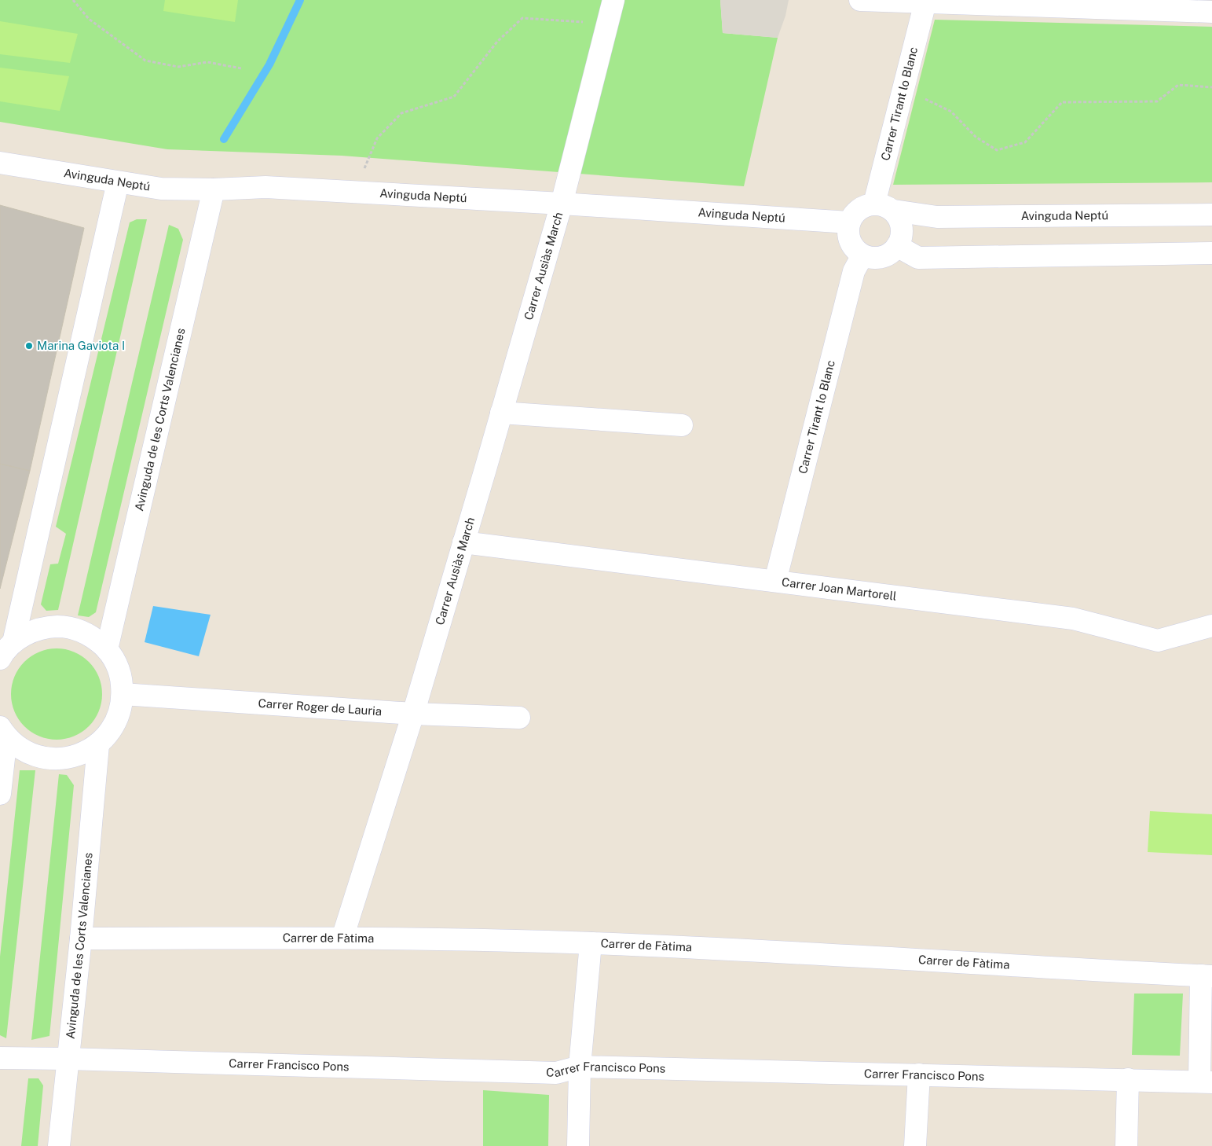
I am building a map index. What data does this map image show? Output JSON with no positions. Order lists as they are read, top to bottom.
{
  "streets": {
    "street": [
      "Carrer Tirant lo Blanc",
      "Avinguda Neptú",
      "Carrer Ausiàs March",
      "Avinguda de les Corts Valencianes",
      "Carrer Joan Martorell",
      "Carrer Roger de Lauria",
      "Carrer de Fàtima",
      "Carrer Francisco Pons"
    ]
  },
  "crossings": [
    ["Carrer Tirant lo Blanc", "Avinguda Neptú"],
    ["Carrer Tirant lo Blanc", "Carrer Joan Martorell"],
    ["Avinguda Neptú", "Carrer Ausiàs March"],
    ["Avinguda Neptú", "Avinguda de les Corts Valencianes"],
    ["Carrer Ausiàs March", "Carrer Joan Martorell"],
    ["Carrer Ausiàs March", "Carrer Roger de Lauria"],
    ["Carrer Ausiàs March", "Carrer de Fàtima"],
    ["Avinguda de les Corts Valencianes", "Carrer de Fàtima"],
    ["Avinguda de les Corts Valencianes", "Carrer Francisco Pons"]
  ],
  "places": ["Marina Gaviota I"]
}
